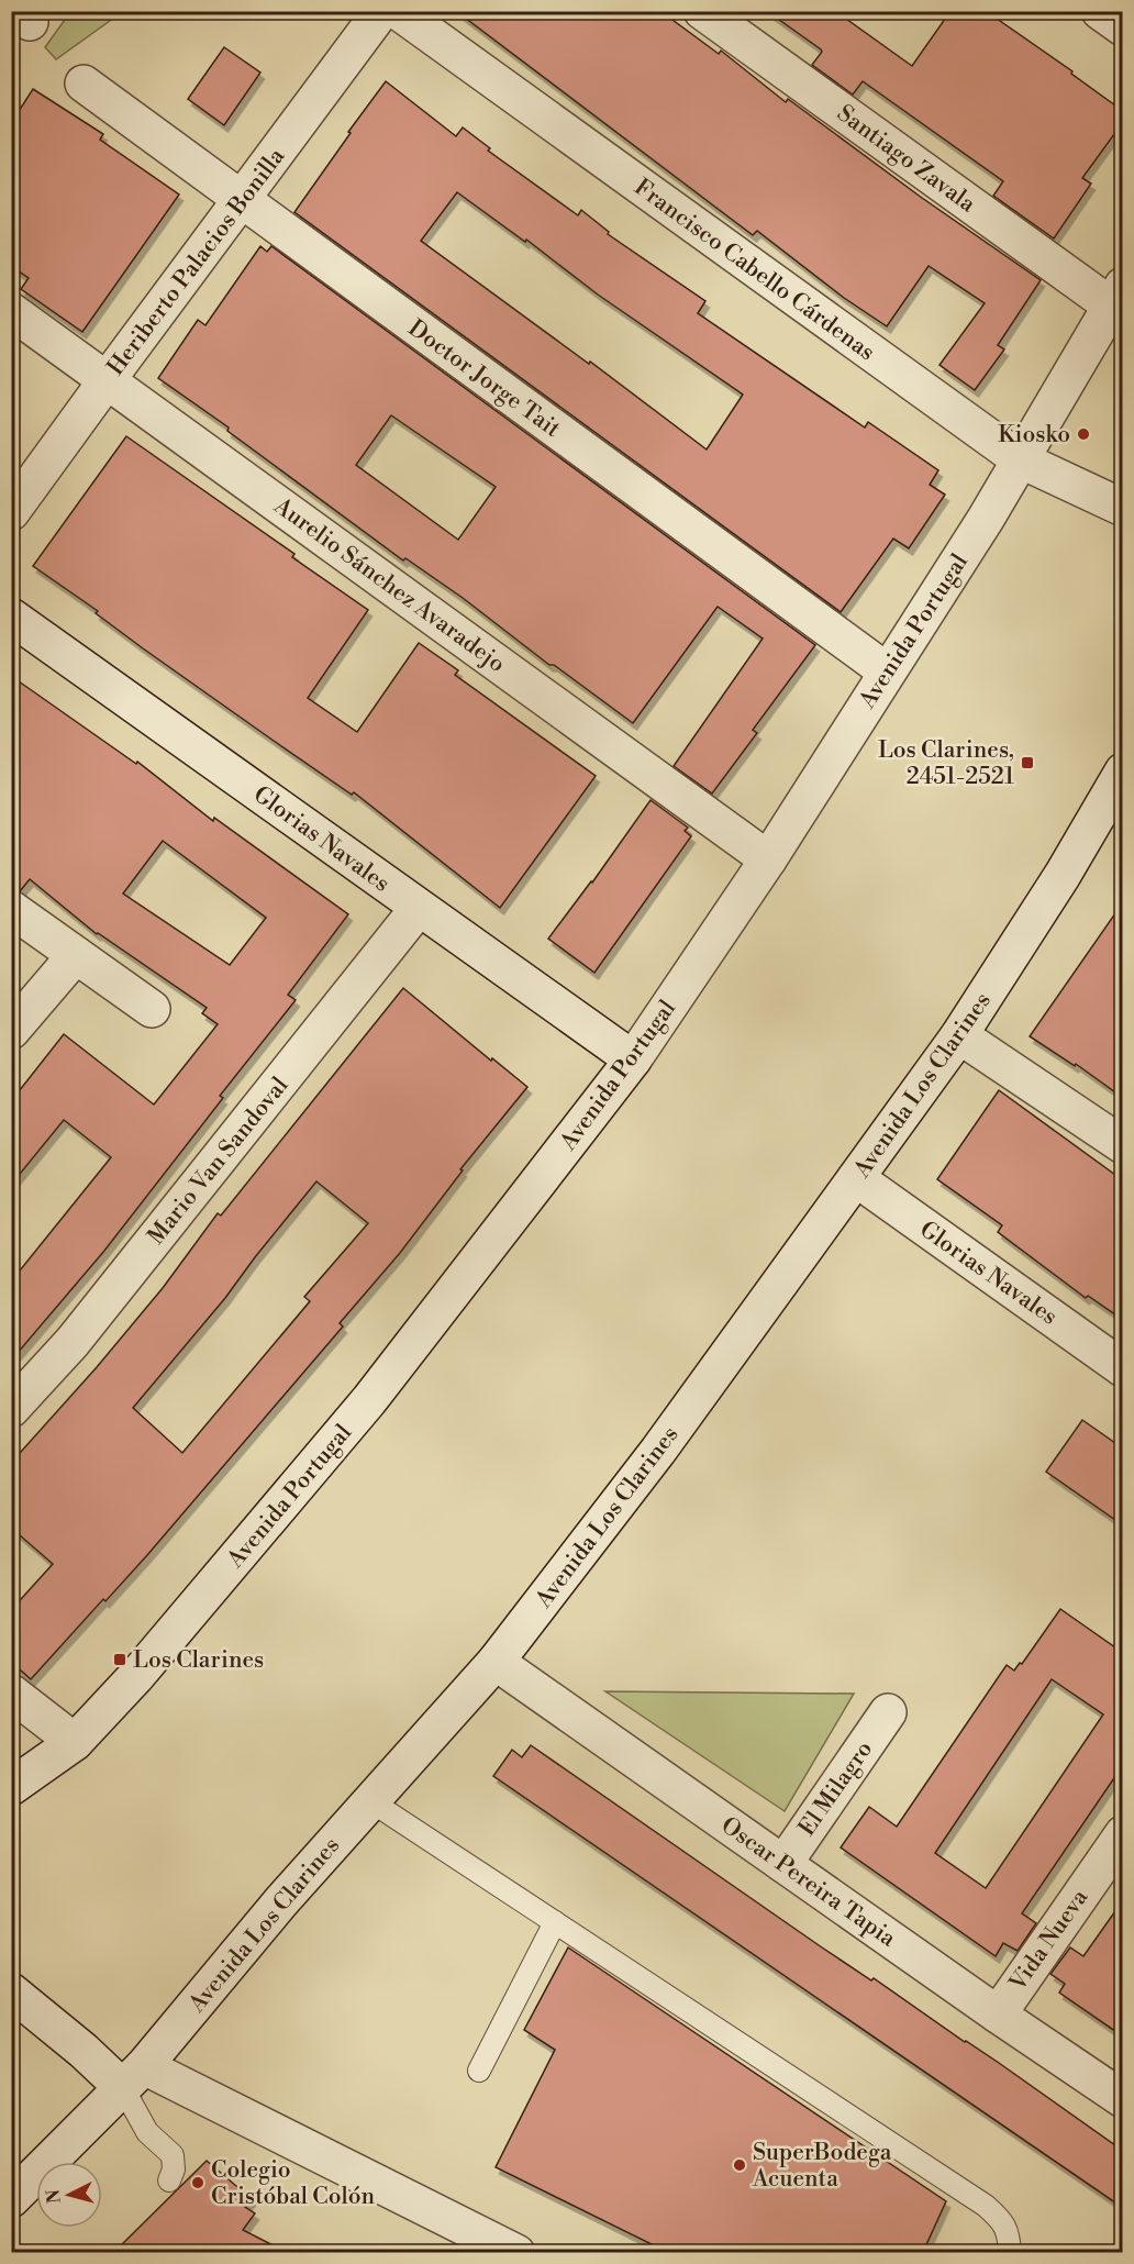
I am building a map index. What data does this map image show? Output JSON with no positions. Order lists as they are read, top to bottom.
{
  "streets": {
    "street": [
      "Santiago Zavala",
      "Heriberto Palacios Bonilla",
      "Francisco Cabello Cárdenas",
      "Doctor Jorge Tait",
      "Aurelio Sánchez Avaradejo",
      "Avenida Portugal",
      "Glorias Navales",
      "Avenida Los Clarines",
      "Mario Van Sandoval",
      "El Milagro",
      "Oscar Pereira Tapia",
      "Vida Nueva"
    ]
  },
  "crossings": [
    ["Santiago Zavala", "Avenida Portugal"],
    ["Heriberto Palacios Bonilla", "Doctor Jorge Tait"],
    ["Heriberto Palacios Bonilla", "Aurelio Sánchez Avaradejo"],
    ["Francisco Cabello Cárdenas", "Avenida Portugal"],
    ["Doctor Jorge Tait", "Avenida Portugal"],
    ["Aurelio Sánchez Avaradejo", "Avenida Portugal"],
    ["Avenida Portugal", "Glorias Navales"],
    ["Glorias Navales", "Avenida Los Clarines"],
    ["Glorias Navales", "Mario Van Sandoval"],
    ["Avenida Los Clarines", "Oscar Pereira Tapia"],
    ["El Milagro", "Oscar Pereira Tapia"],
    ["Oscar Pereira Tapia", "Vida Nueva"]
  ],
  "places": {
    "other": ["Kiosko", "SuperBodega Acuenta", "Colegio Cristóbal Colón"],
    "transit": ["Los Clarines, 2451-2521", "Los Clarines"]
  },
  "north": "left"
}
